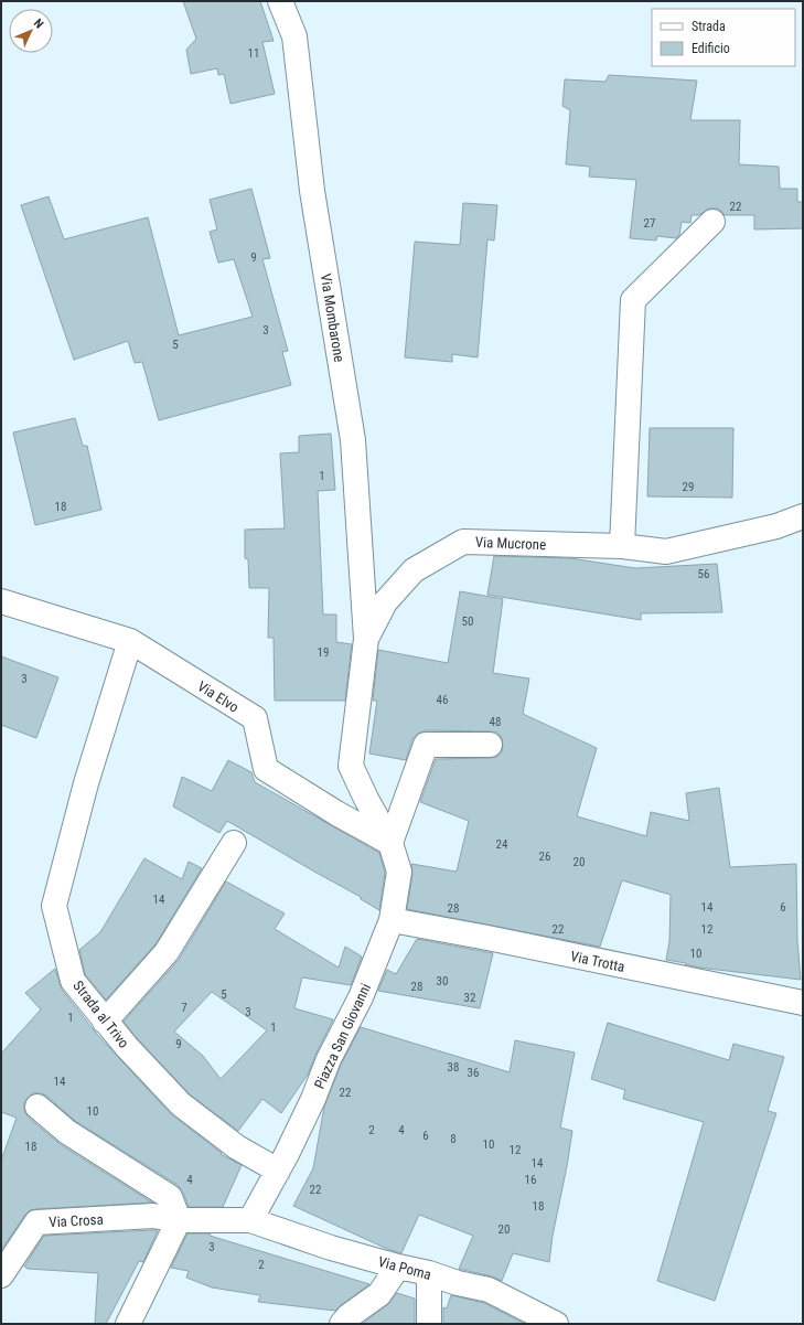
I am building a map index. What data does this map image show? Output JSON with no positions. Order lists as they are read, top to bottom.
{
  "streets": {
    "street": [
      "Via Mombarone",
      "Via Mucrone",
      "Via Elvo",
      "Via Trotta",
      "Strada al Trivo",
      "Piazza San Giovanni",
      "Via Crosa",
      "Via Poma"
    ]
  },
  "crossings": [
    ["Via Mombarone", "Via Mucrone"],
    ["Via Mucrone", "Via Elvo"],
    ["Via Mucrone", "Piazza San Giovanni"],
    ["Via Elvo", "Strada al Trivo"],
    ["Via Elvo", "Piazza San Giovanni"],
    ["Via Trotta", "Piazza San Giovanni"],
    ["Strada al Trivo", "Piazza San Giovanni"],
    ["Piazza San Giovanni", "Via Crosa"],
    ["Piazza San Giovanni", "Via Poma"],
    ["Via Crosa", "Via Poma"]
  ],
  "house_numbers": [
    "11",
    "22",
    "27",
    "9",
    "3",
    "5",
    "1",
    "29",
    "18",
    "56",
    "50",
    "19",
    "3",
    "46",
    "48",
    "24",
    "26",
    "20",
    "14",
    "14",
    "6",
    "28",
    "22",
    "12",
    "10",
    "30",
    "28",
    "5",
    "32",
    "7",
    "3",
    "1",
    "1",
    "9",
    "38",
    "36",
    "14",
    "22",
    "10",
    "2",
    "4",
    "6",
    "8",
    "10",
    "18",
    "12",
    "14",
    "4",
    "16",
    "22",
    "18",
    "20",
    "3",
    "2"
  ],
  "legend": ["Strada", "Edificio"],
  "north": "top right"
}
